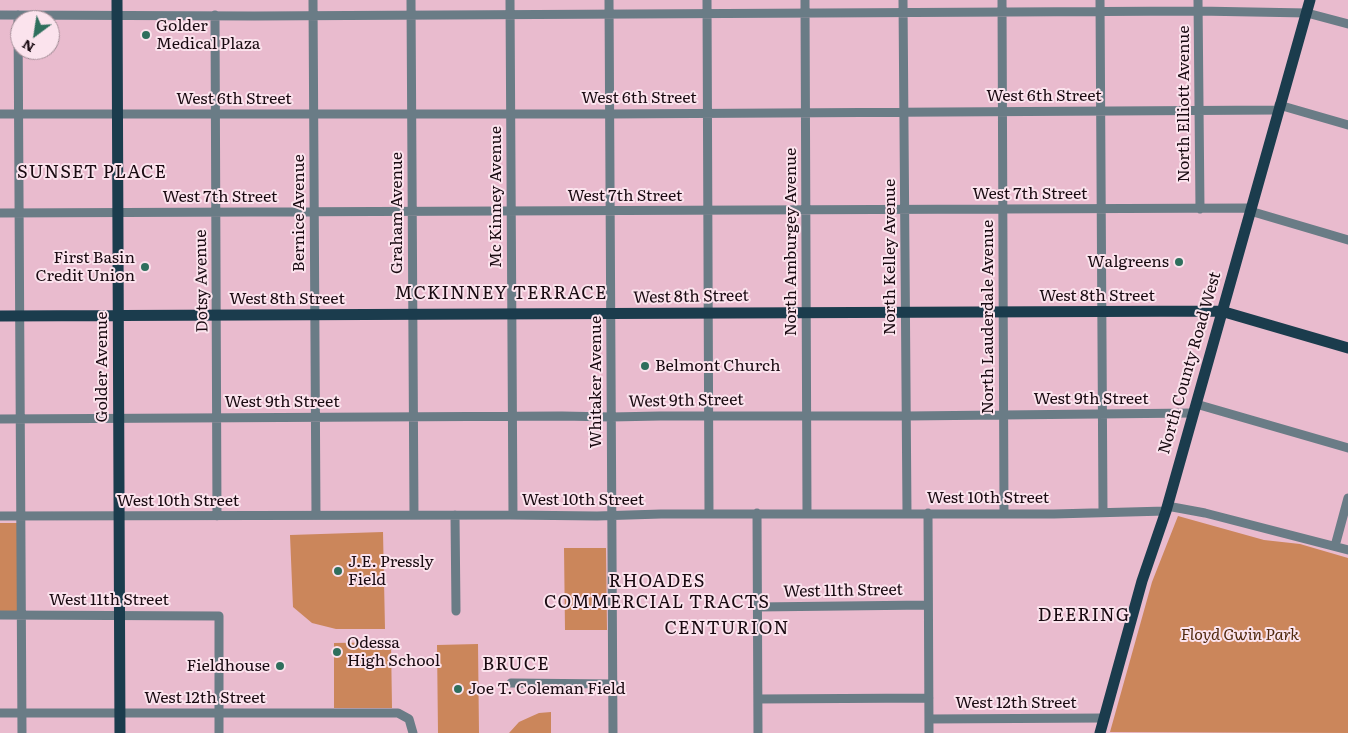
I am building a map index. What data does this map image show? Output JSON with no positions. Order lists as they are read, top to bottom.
{
  "streets": {
    "main road": ["West 8th Street", "North County Road West", "Golder Avenue"],
    "street": [
      "West 6th Street",
      "North Elliott Avenue",
      "West 7th Street",
      "Mc Kinney Avenue",
      "Bernice Avenue",
      "Graham Avenue",
      "North Amburgey Avenue",
      "North Kelley Avenue",
      "Dotsy Avenue",
      "North Lauderdale Avenue",
      "Whitaker Avenue",
      "West 9th Street",
      "West 10th Street",
      "West 11th Street",
      "West 12th Street"
    ]
  },
  "crossings": [
    ["West 6th Street", "North Elliott Avenue"],
    ["West 6th Street", "Mc Kinney Avenue"],
    ["West 6th Street", "Bernice Avenue"],
    ["West 6th Street", "Graham Avenue"],
    ["West 6th Street", "North Amburgey Avenue"],
    ["West 6th Street", "North Kelley Avenue"],
    ["West 6th Street", "Dotsy Avenue"],
    ["West 6th Street", "North Lauderdale Avenue"],
    ["West 6th Street", "North County Road West"],
    ["West 6th Street", "Golder Avenue"],
    ["West 6th Street", "Whitaker Avenue"],
    ["North Elliott Avenue", "West 7th Street"],
    ["West 7th Street", "Mc Kinney Avenue"],
    ["West 7th Street", "Bernice Avenue"],
    ["West 7th Street", "Graham Avenue"],
    ["West 7th Street", "North Amburgey Avenue"],
    ["West 7th Street", "North Kelley Avenue"],
    ["West 7th Street", "Dotsy Avenue"],
    ["West 7th Street", "North Lauderdale Avenue"],
    ["West 7th Street", "North County Road West"],
    ["West 7th Street", "Golder Avenue"],
    ["West 7th Street", "Whitaker Avenue"],
    ["Mc Kinney Avenue", "West 8th Street"],
    ["Mc Kinney Avenue", "West 9th Street"],
    ["Mc Kinney Avenue", "West 10th Street"],
    ["Bernice Avenue", "West 8th Street"],
    ["Bernice Avenue", "West 9th Street"],
    ["Bernice Avenue", "West 10th Street"],
    ["Graham Avenue", "West 8th Street"],
    ["Graham Avenue", "West 9th Street"],
    ["Graham Avenue", "West 10th Street"],
    ["North Amburgey Avenue", "West 8th Street"],
    ["North Amburgey Avenue", "West 9th Street"],
    ["North Amburgey Avenue", "West 10th Street"],
    ["North Kelley Avenue", "West 8th Street"],
    ["North Kelley Avenue", "West 9th Street"],
    ["North Kelley Avenue", "West 10th Street"],
    ["Dotsy Avenue", "West 8th Street"],
    ["Dotsy Avenue", "West 9th Street"],
    ["Dotsy Avenue", "West 10th Street"],
    ["West 8th Street", "North Lauderdale Avenue"],
    ["West 8th Street", "North County Road West"],
    ["West 8th Street", "Golder Avenue"],
    ["West 8th Street", "Whitaker Avenue"],
    ["North Lauderdale Avenue", "West 9th Street"],
    ["North Lauderdale Avenue", "West 10th Street"],
    ["North County Road West", "West 9th Street"],
    ["North County Road West", "West 10th Street"],
    ["North County Road West", "West 12th Street"],
    ["Golder Avenue", "West 9th Street"],
    ["Golder Avenue", "West 10th Street"],
    ["Golder Avenue", "West 11th Street"],
    ["Golder Avenue", "West 12th Street"],
    ["Whitaker Avenue", "West 9th Street"],
    ["Whitaker Avenue", "West 10th Street"],
    ["West 11th Street", "West 12th Street"]
  ],
  "districts": [
    "SUNSET PLACE",
    "MCKINNEY TERRACE",
    "RHOADES COMMERCIAL TRACTS",
    "DEERING",
    "CENTURION",
    "BRUCE"
  ],
  "parks": ["Floyd Gwin Park"],
  "places": [
    "Golder Medical Plaza",
    "Walgreens",
    "First Basin Credit Union",
    "Belmont Church",
    "J.E. Pressly Field",
    "Odessa High School",
    "Fieldhouse",
    "Joe T. Coleman Field"
  ],
  "north": "bottom left"
}
